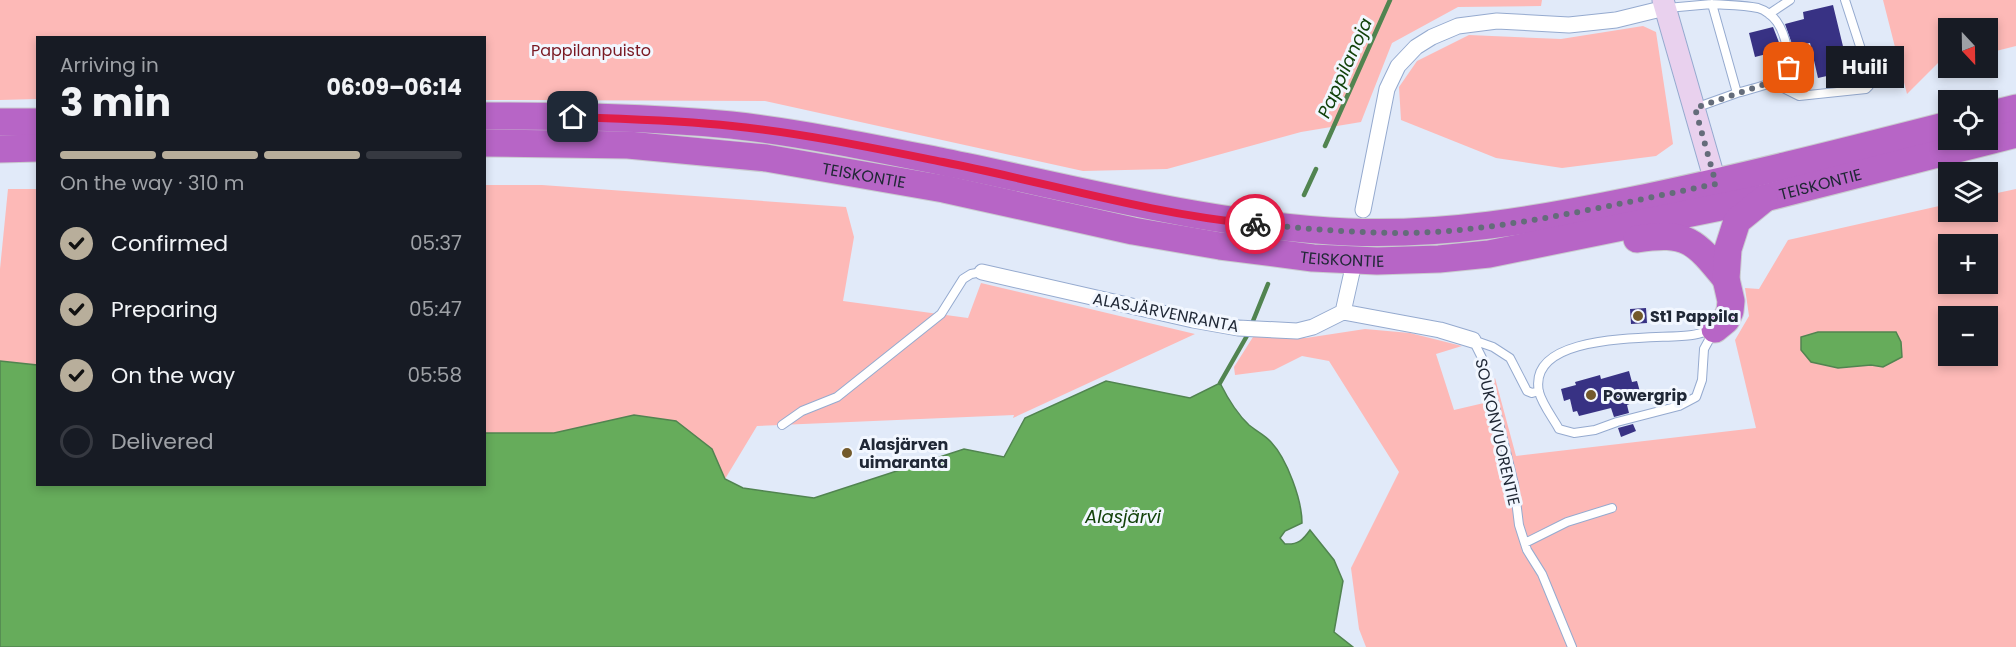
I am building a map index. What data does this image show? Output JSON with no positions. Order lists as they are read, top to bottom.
{
  "streets": {
    "highway": ["TEISKONTIE"],
    "street": ["ALASJÄRVENRANTA", "SOUKONVUORENTIE"]
  },
  "crossings": [
    ["ALASJÄRVENRANTA", "SOUKONVUORENTIE"]
  ],
  "water": ["Pappilanoja", "Alasjärvi"],
  "parks": ["Pappilanpuisto"],
  "places": [
    "Huili",
    "St1 Pappila",
    "Powergrip",
    "Alasjärven uimaranta"
  ],
  "north": "bottom",
  "page": {
    "map_buttons": ["+", "−"],
    "heading": ["3 min", "Arriving in", "06:09–06:14"],
    "bubble": "Huili",
    "bar": "On the way · 310 m",
    "list": [
      ["Confirmed", "05:37"],
      ["Preparing", "05:47"],
      ["On the way", "05:58"],
      "Delivered"
    ]
  }
}
